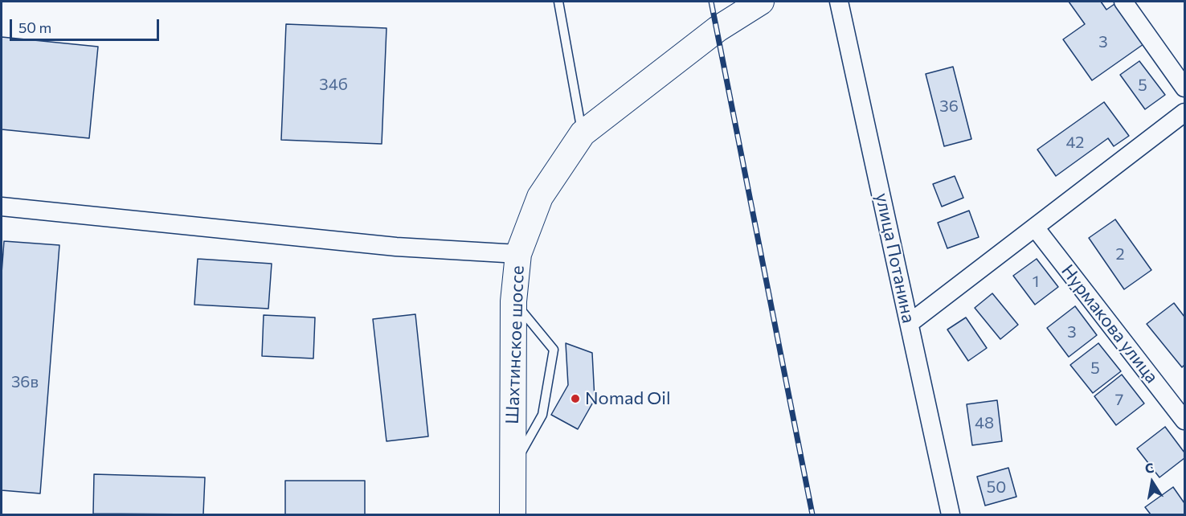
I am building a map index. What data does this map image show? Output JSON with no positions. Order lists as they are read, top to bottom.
{
  "streets": {
    "main road": ["Шахтинское шоссе"],
    "street": ["улица Потанина", "Нурмакова улица"]
  },
  "places": ["Nomad Oil"],
  "house_numbers": [
    "3",
    "34б",
    "5",
    "36",
    "42",
    "2",
    "1",
    "3",
    "5",
    "36в",
    "7",
    "48",
    "50"
  ],
  "scale_bar": "50 m",
  "north": "top"
}
